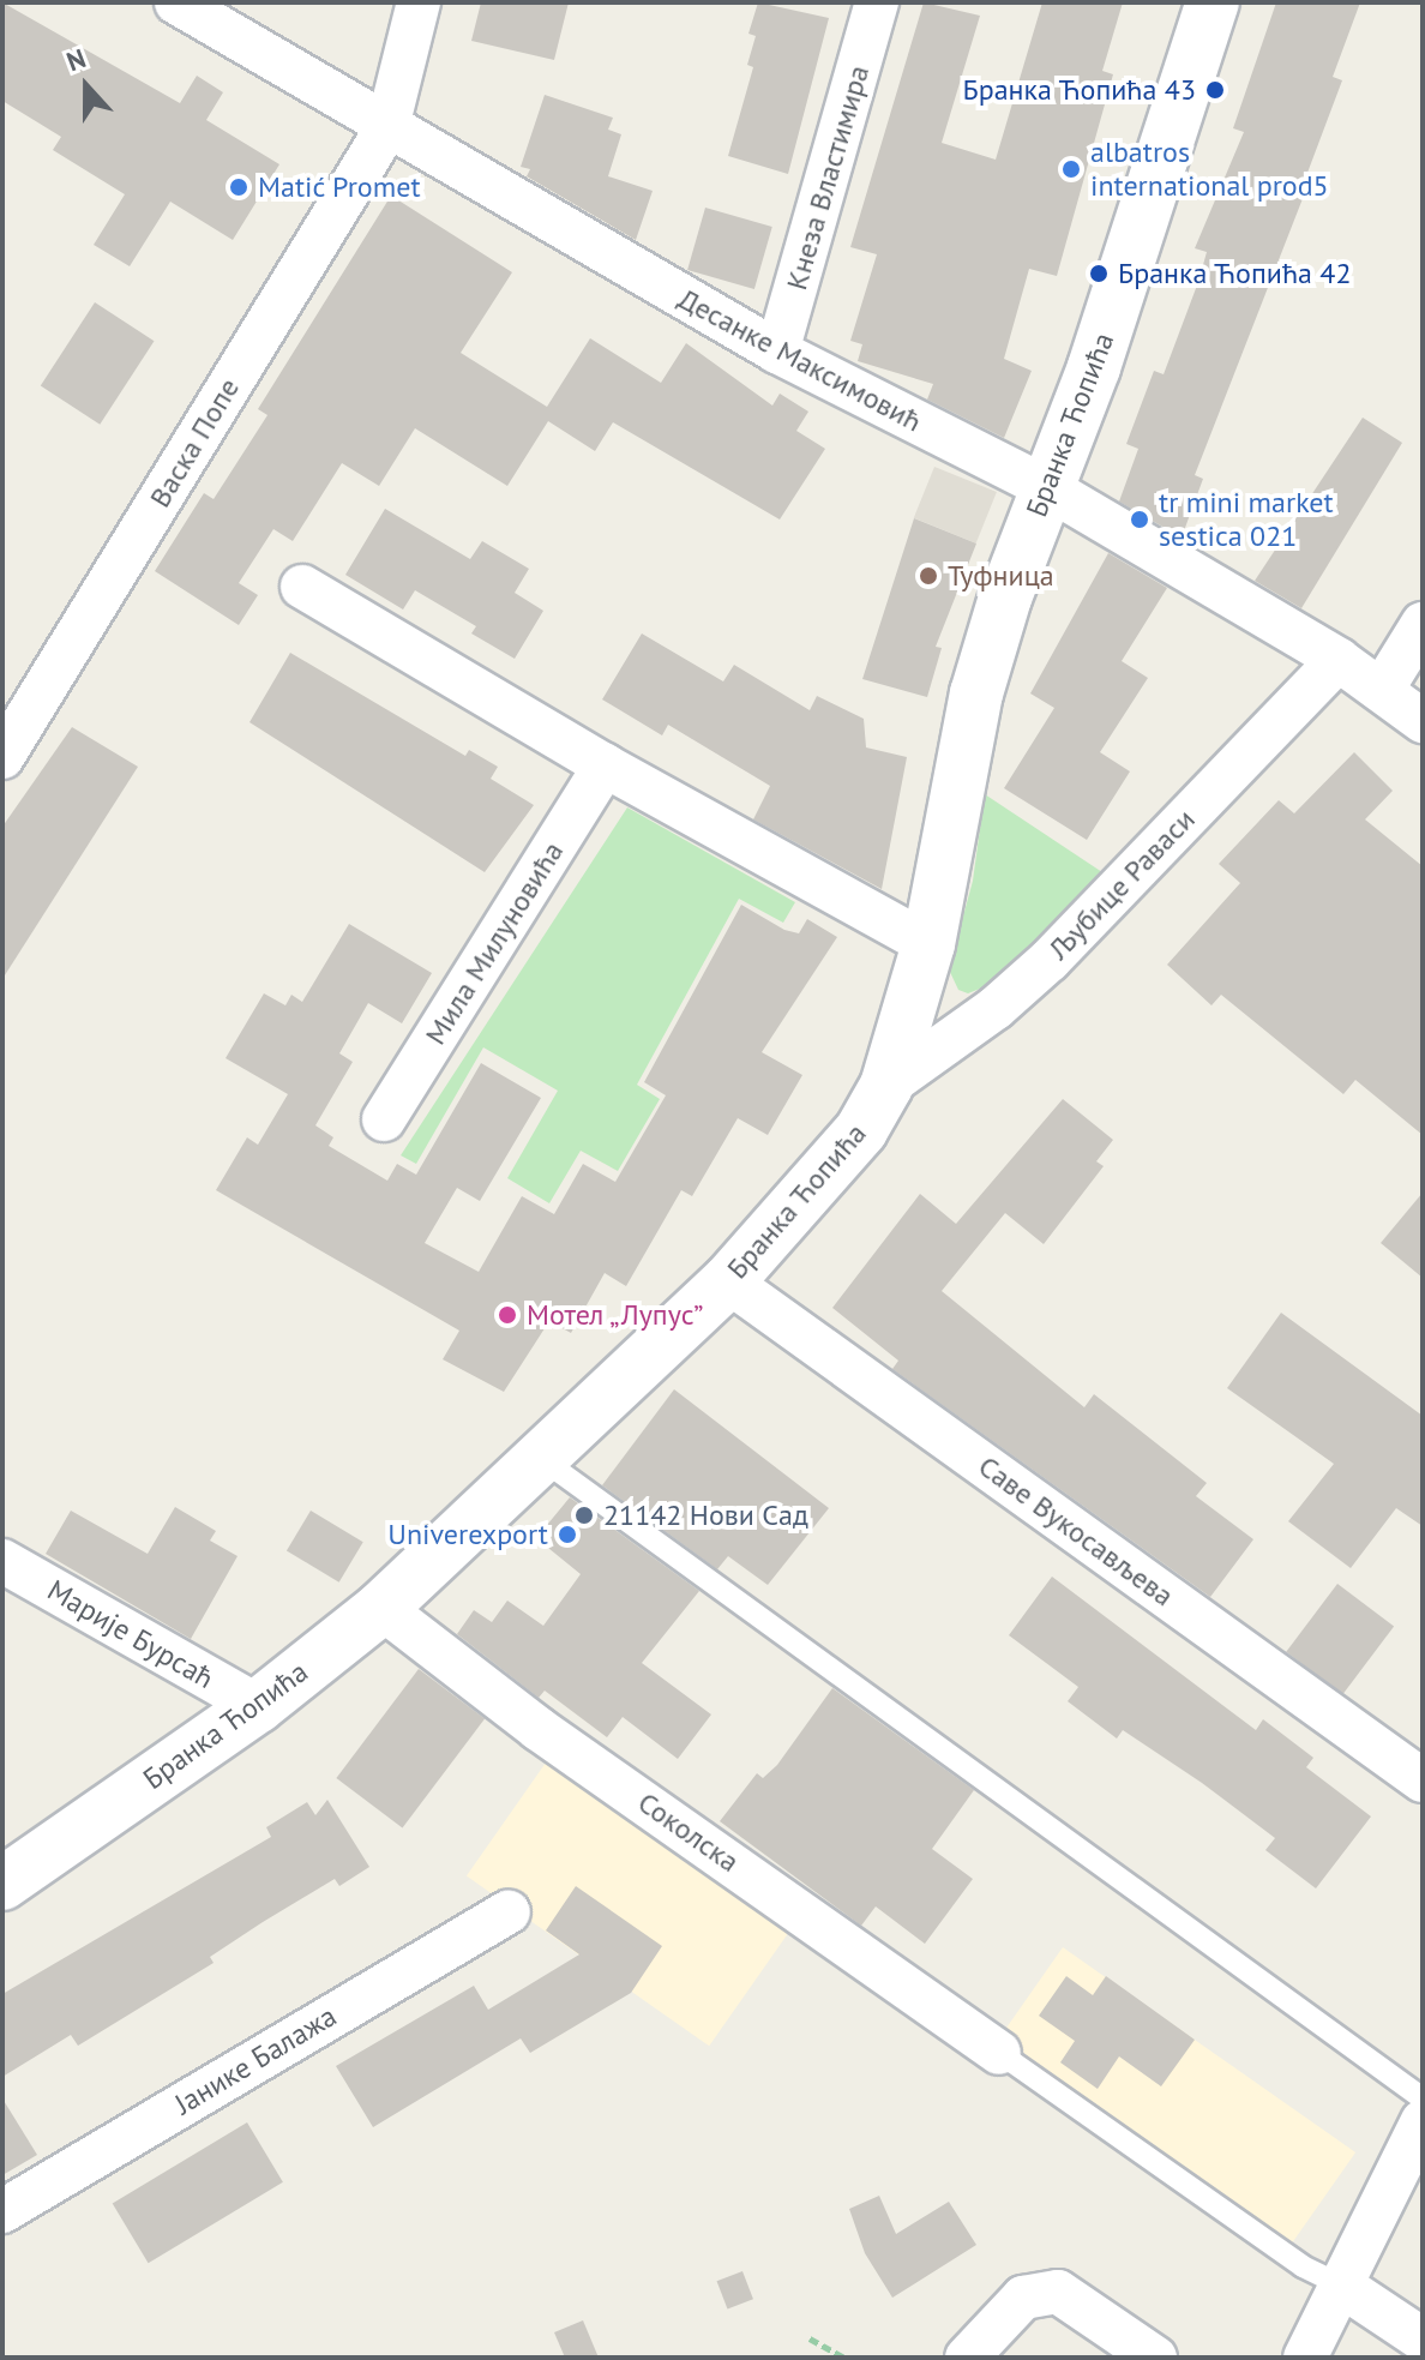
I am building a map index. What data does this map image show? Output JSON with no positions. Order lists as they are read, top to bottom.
{
  "streets": {
    "street": [
      "Кнеза Властимира",
      "Десанке Максимовић",
      "Бранка Ћопића",
      "Васка Попе",
      "Љубице Раваси",
      "Мила Милуновића",
      "Саве Вукосављева",
      "Марије Бурсаћ",
      "Соколска",
      "Јанике Балажа"
    ]
  },
  "crossings": [
    ["Кнеза Властимира", "Десанке Максимовић"],
    ["Десанке Максимовић", "Бранка Ћопића"],
    ["Десанке Максимовић", "Васка Попе"],
    ["Десанке Максимовић", "Љубице Раваси"],
    ["Бранка Ћопића", "Љубице Раваси"],
    ["Бранка Ћопића", "Саве Вукосављева"],
    ["Бранка Ћопића", "Марије Бурсаћ"],
    ["Бранка Ћопића", "Соколска"]
  ],
  "places": [
    "Бранка Ћопића 43",
    "albatros international prod5",
    "Matić Promet",
    "Бранка Ћопића 42",
    "tr mini market sestica 021",
    "Туфница",
    "Мотел „Лупус”",
    "21142 Нови Сад",
    "Univerexport"
  ],
  "north": "top"
}
